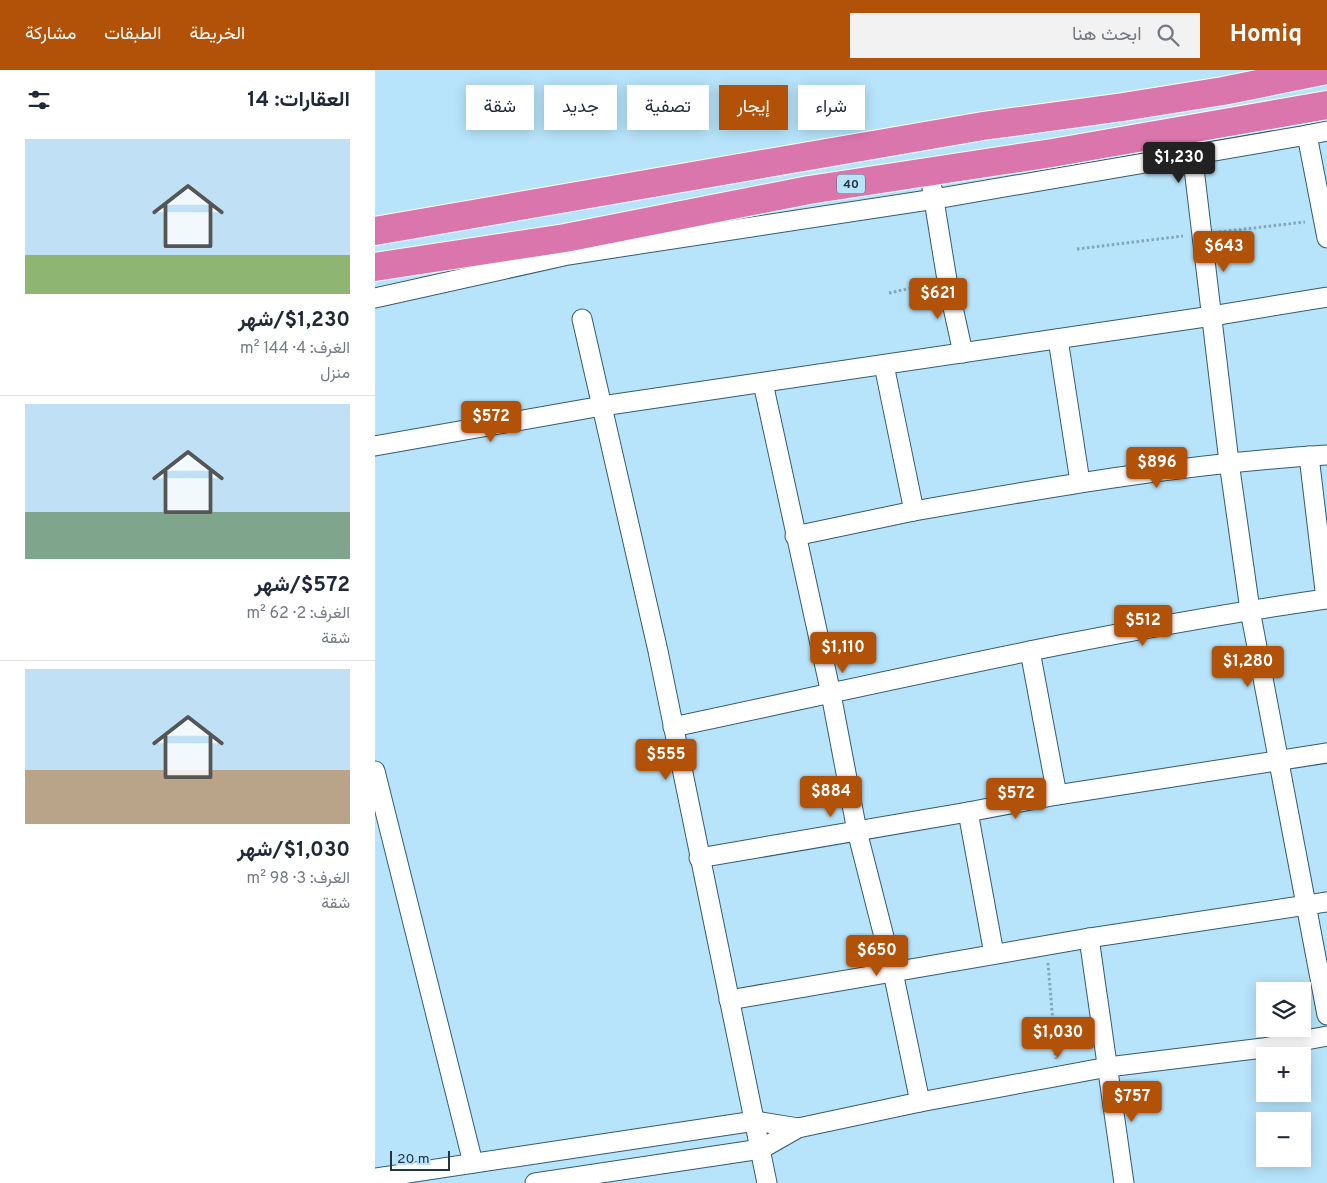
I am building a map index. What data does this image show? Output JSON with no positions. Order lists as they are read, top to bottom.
{
  "streets": {
    "highway": ["40"]
  },
  "scale_bar": "20 m",
  "page": {
    "header": "Homiq",
    "search": "ابحث هنا",
    "nav": ["الخريطة", "الطبقات", "مشاركة"],
    "heading": "العقارات: 14",
    "chip": [
      "شراء",
      "إيجار",
      "تصفية",
      "جديد",
      "شقة"
    ],
    "list": [
      {
        "name": "$1,230/شهر",
        "note": "الغرف: 4 · 144 m² · منزل"
      },
      {
        "name": "$572/شهر",
        "note": "الغرف: 2 · 62 m² · شقة"
      },
      {
        "name": "$1,030/شهر",
        "note": "الغرف: 3 · 98 m² · شقة"
      }
    ],
    "price": [
      "$1,230",
      "$643",
      "$621",
      "$572",
      "$896",
      "$512",
      "$1,110",
      "$1,280",
      "$555",
      "$884",
      "$572",
      "$650",
      "$1,030",
      "$757"
    ],
    "map_buttons": ["+", "−"],
    "scale": "20 m"
  }
}
